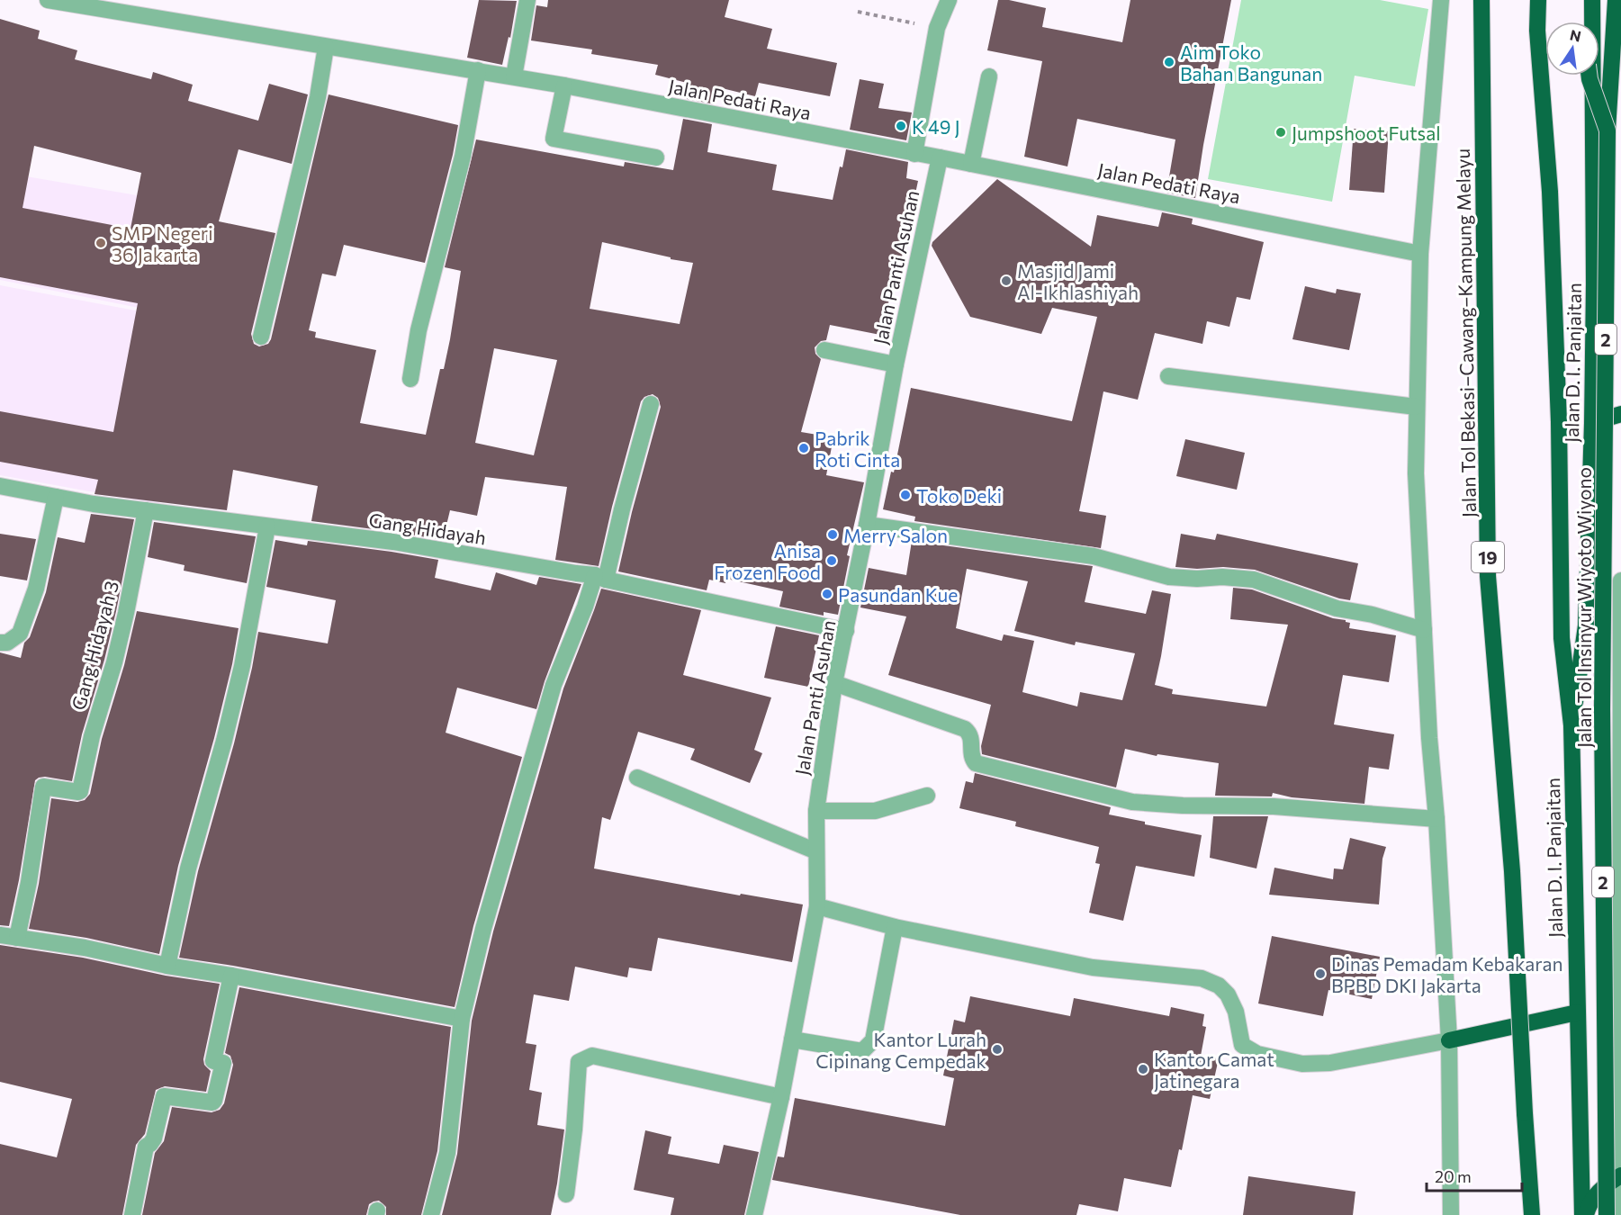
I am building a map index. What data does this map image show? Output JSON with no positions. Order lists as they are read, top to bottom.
{
  "streets": {
    "highway": [
      "Jalan Tol Bekasi–Cawang–Kampung Melayu",
      "2",
      "Jalan D. I. Panjaitan",
      "19",
      "Jalan Tol Insinyur Wiyoto Wiyono"
    ],
    "street": [
      "Jalan Pedati Raya",
      "Jalan Panti Asuhan",
      "Gang Hidayah",
      "Gang Hidayah 3"
    ]
  },
  "crossings": [
    ["Jalan Pedati Raya", "Jalan Panti Asuhan"],
    ["Jalan Panti Asuhan", "Gang Hidayah"],
    ["Gang Hidayah", "Gang Hidayah 3"]
  ],
  "places": [
    "Aim Toko Bahan Bangunan",
    "K 49 J",
    "Jumpshoot Futsal",
    "SMP Negeri 36 Jakarta",
    "Masjid Jami Al-Ikhlashiyah",
    "Pabrik Roti Cinta",
    "Toko Deki",
    "Merry Salon",
    "Anisa Frozen Food",
    "Pasundan Kue",
    "Dinas Pemadam Kebakaran BPBD DKI Jakarta",
    "Kantor Lurah Cipinang Cempedak",
    "Kantor Camat Jatinegara"
  ],
  "scale_bar": "20 m",
  "north": "top"
}
